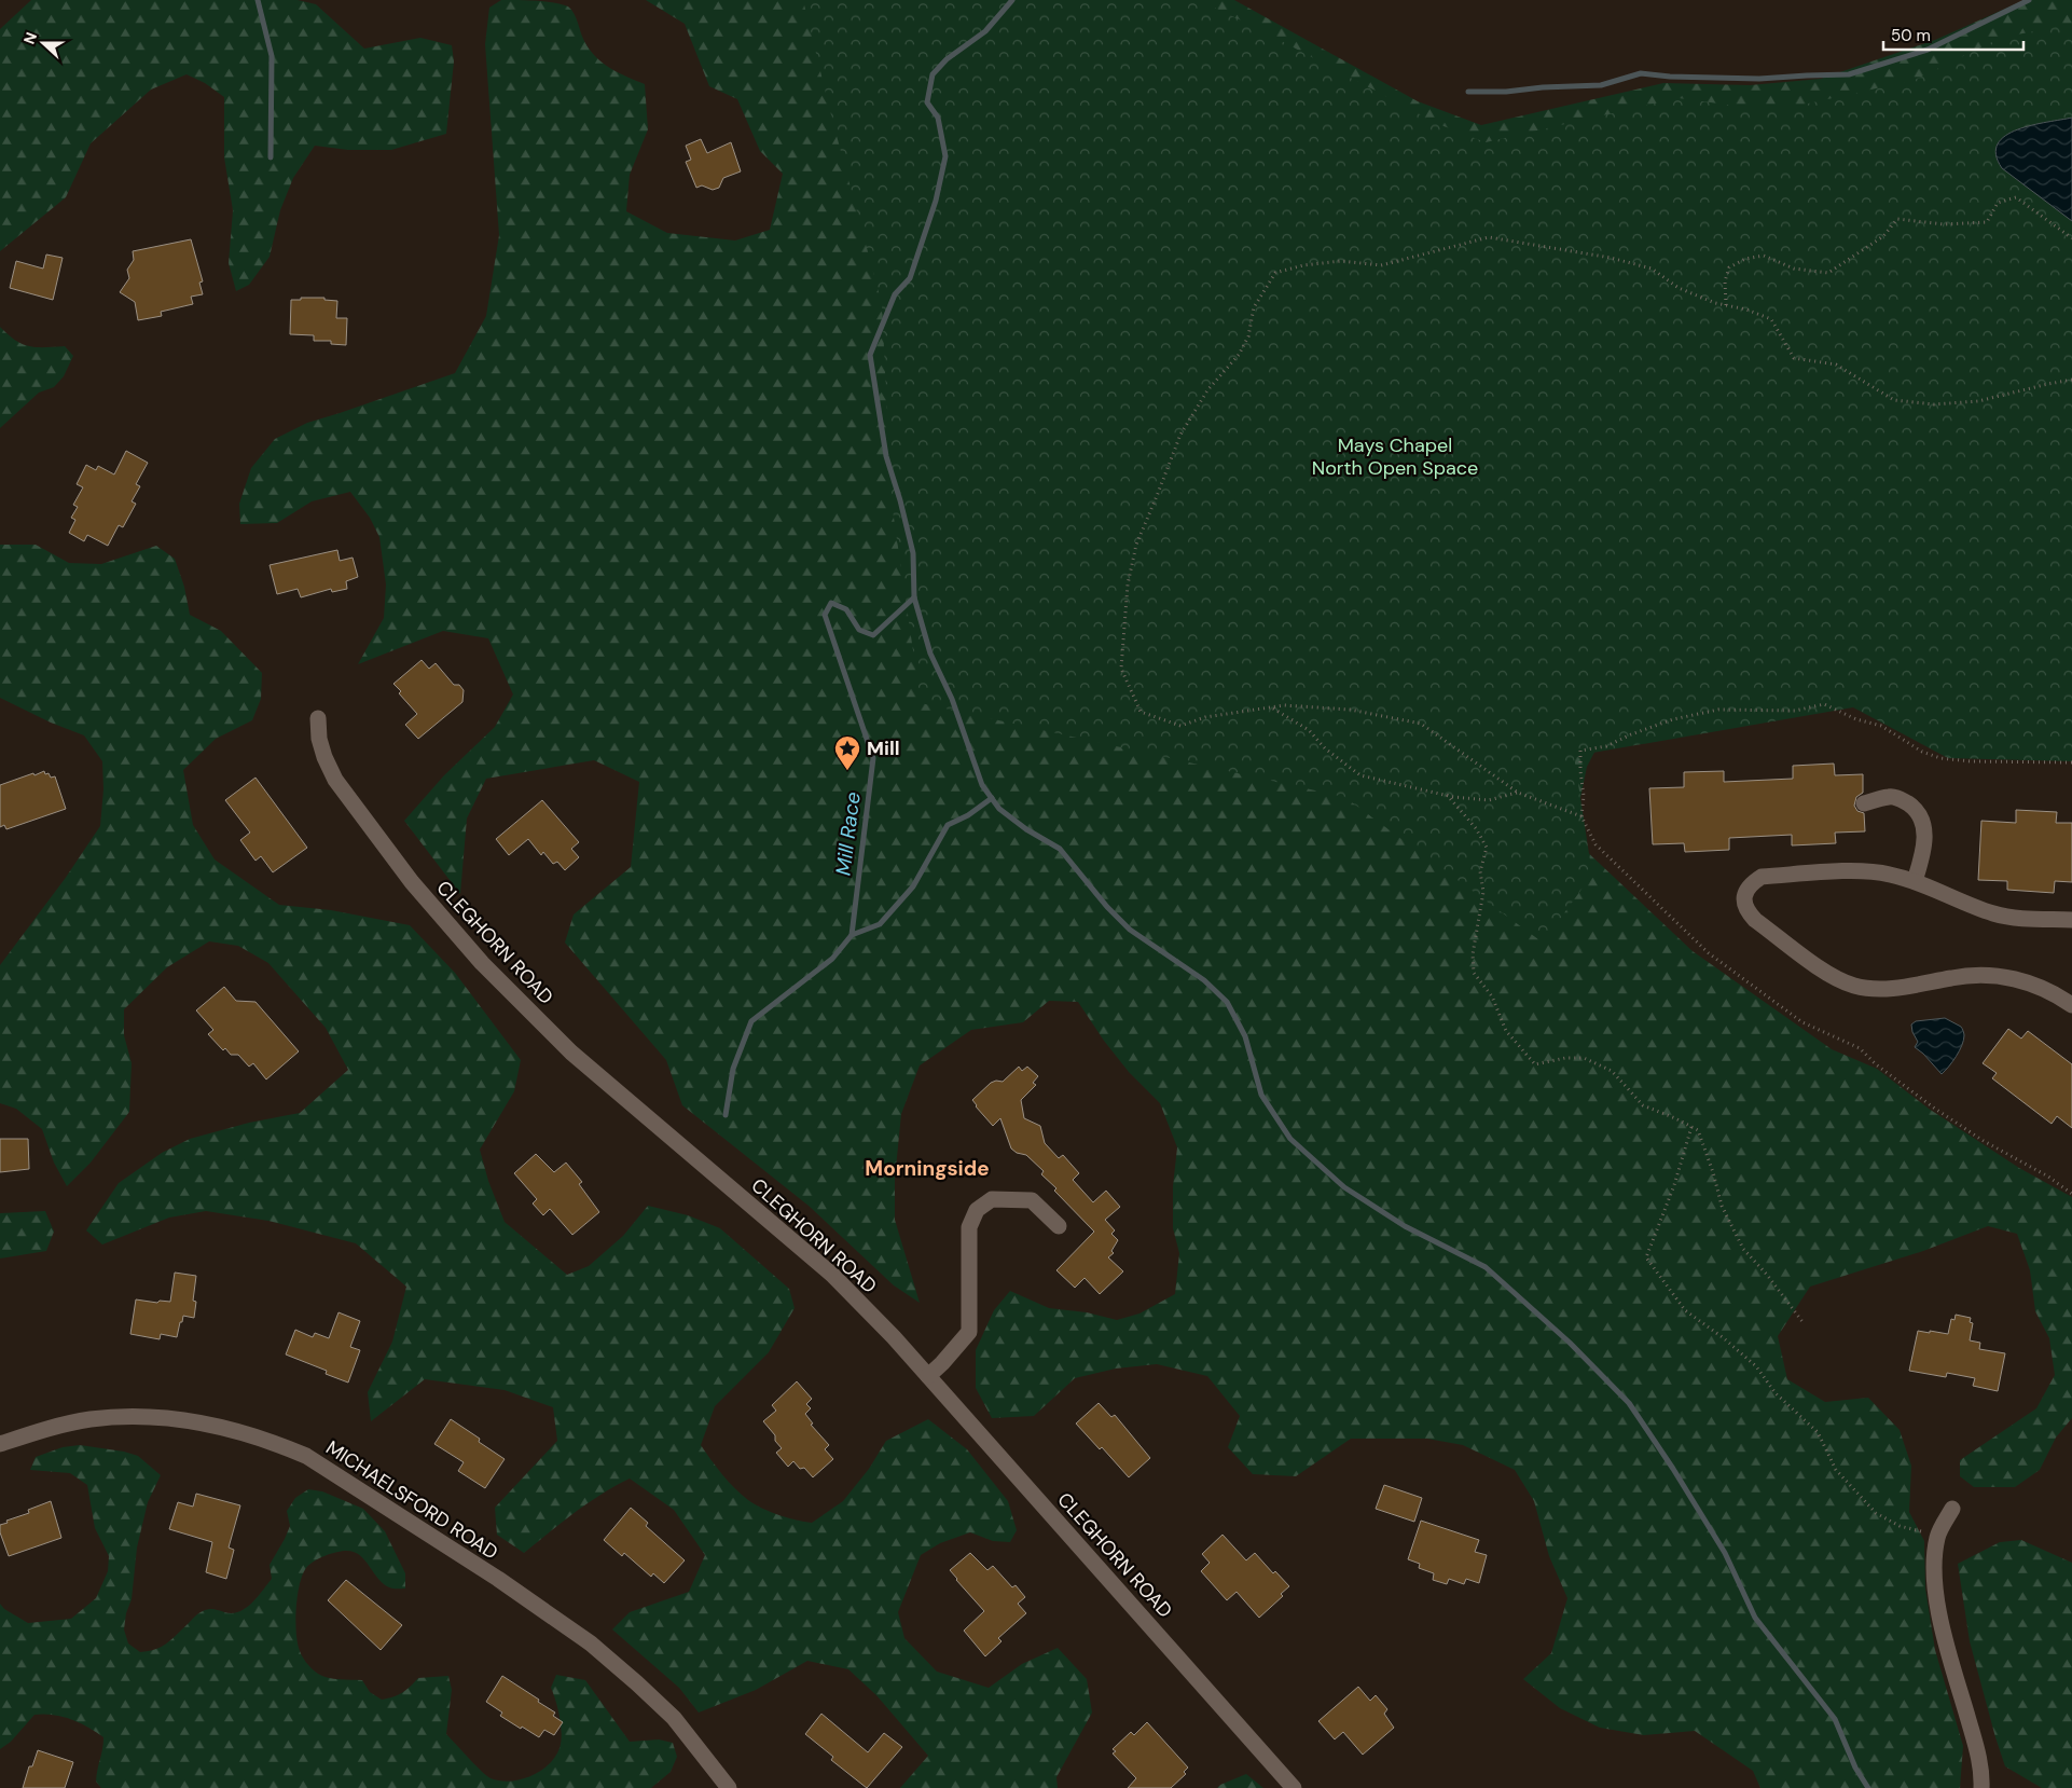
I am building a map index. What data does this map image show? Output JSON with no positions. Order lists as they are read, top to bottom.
{
  "streets": {
    "street": ["CLEGHORN ROAD", "MICHAELSFORD ROAD"]
  },
  "districts": ["Morningside"],
  "water": ["Mill Race"],
  "parks": ["Mays Chapel North Open Space"],
  "places": {
    "place": ["Mill"]
  },
  "scale_bar": "50 m",
  "north": "left"
}
